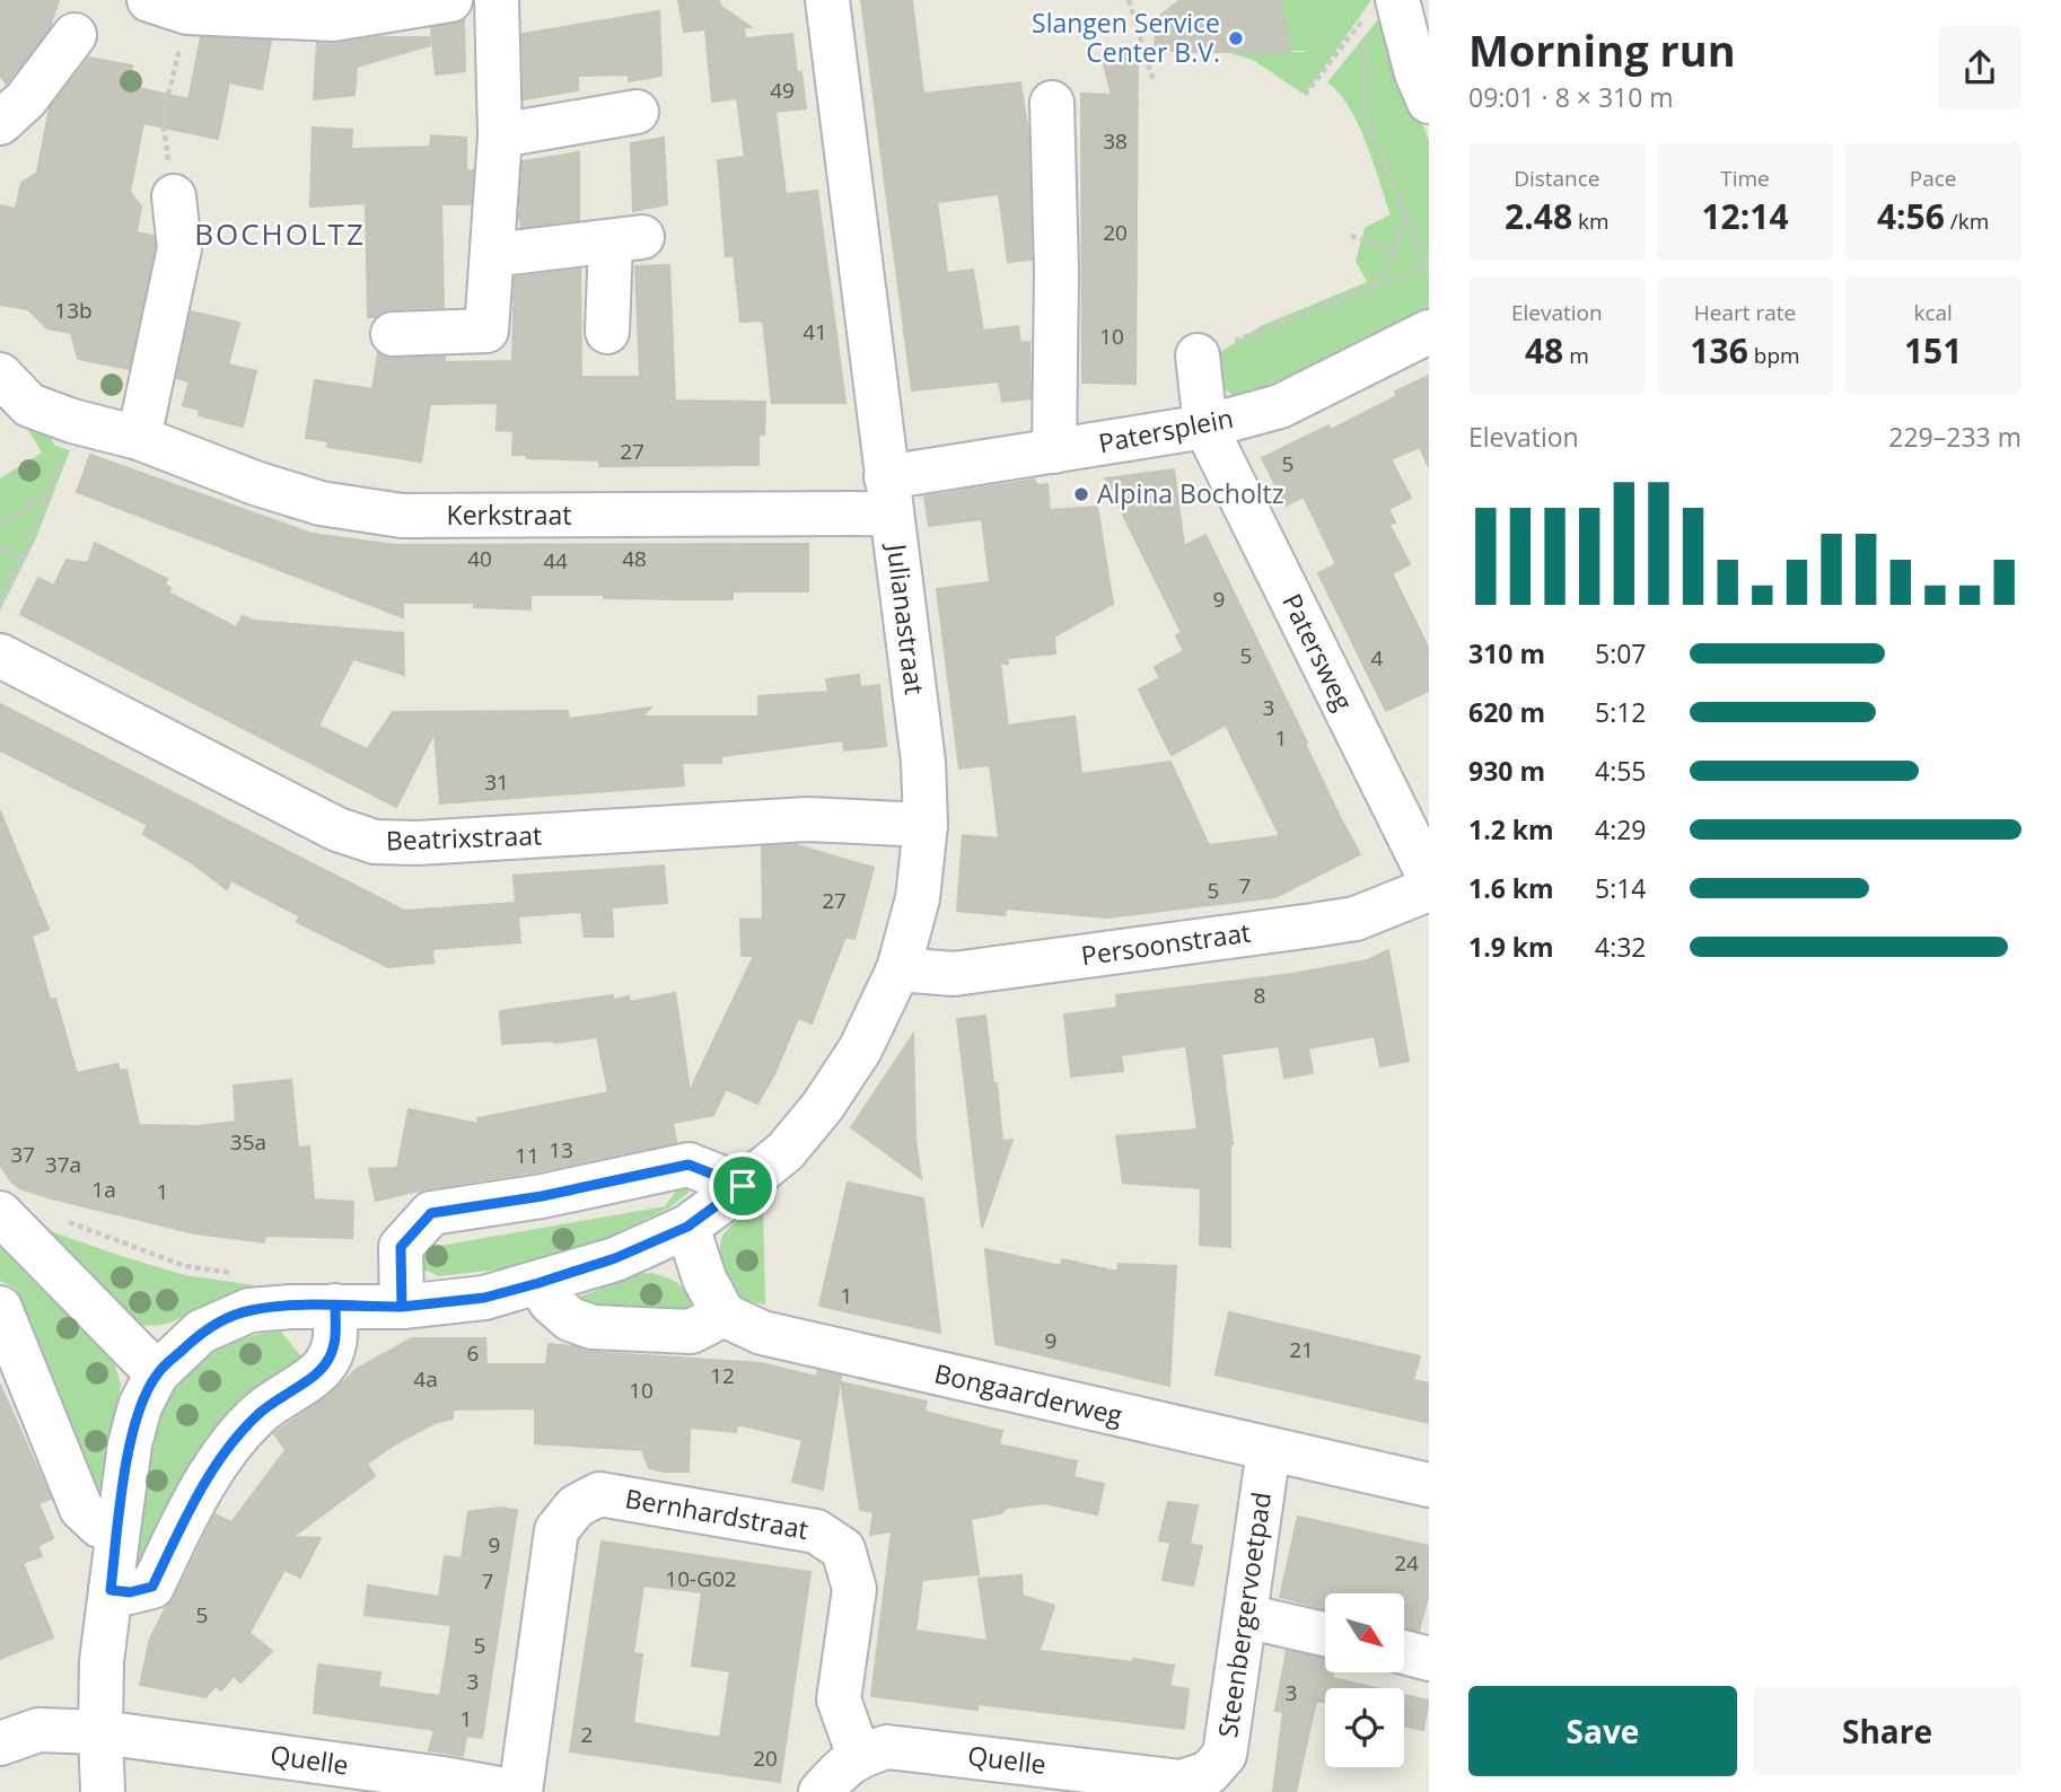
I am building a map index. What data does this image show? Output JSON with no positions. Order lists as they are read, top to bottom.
{
  "streets": {
    "street": [
      "Patersplein",
      "Kerkstraat",
      "Julianastraat",
      "Patersweg",
      "Beatrixstraat",
      "Persoonstraat",
      "Bongaarderweg",
      "Bernhardstraat",
      "Steenbergervoetpad",
      "Quelle"
    ]
  },
  "crossings": [
    ["Patersplein", "Kerkstraat"],
    ["Patersplein", "Julianastraat"],
    ["Patersplein", "Patersweg"],
    ["Kerkstraat", "Julianastraat"],
    ["Julianastraat", "Beatrixstraat"],
    ["Julianastraat", "Persoonstraat"],
    ["Julianastraat", "Quelle"],
    ["Bongaarderweg", "Steenbergervoetpad"],
    ["Bernhardstraat", "Quelle"],
    ["Steenbergervoetpad", "Quelle"]
  ],
  "districts": ["BOCHOLTZ"],
  "places": ["Slangen Service Center B.V.", "Alpina Bocholtz"],
  "house_numbers": [
    "49",
    "38",
    "20",
    "13b",
    "41",
    "10",
    "27",
    "5",
    "40",
    "48",
    "44",
    "9",
    "5",
    "4",
    "3",
    "1",
    "31",
    "7",
    "5",
    "27",
    "8",
    "35a",
    "13",
    "37",
    "11",
    "37a",
    "1a",
    "1",
    "1",
    "9",
    "21",
    "6",
    "12",
    "4a",
    "10",
    "9",
    "24",
    "10-G02",
    "7",
    "5",
    "5",
    "3",
    "3",
    "1",
    "2",
    "20"
  ],
  "north": "bottom right",
  "page": {
    "heading": ["Morning run", "09:01 · 8 × 310 m"],
    "stats": [
      ["Distance", "2.48 km"],
      ["Time", "12:14"],
      ["Pace", "4:56 /km"],
      ["Elevation", "48 m"],
      ["Heart rate", "136 bpm"],
      ["kcal", "151"]
    ],
    "chart": ["Elevation", "229–233 m"],
    "list": [
      {
        "name": "310 m",
        "note": "5:07"
      },
      {
        "name": "620 m",
        "note": "5:12"
      },
      {
        "name": "930 m",
        "note": "4:55"
      },
      {
        "name": "1.2 km",
        "note": "4:29"
      },
      {
        "name": "1.6 km",
        "note": "5:14"
      },
      {
        "name": "1.9 km",
        "note": "4:32"
      }
    ],
    "buttons": ["Save", "Share"]
  }
}
